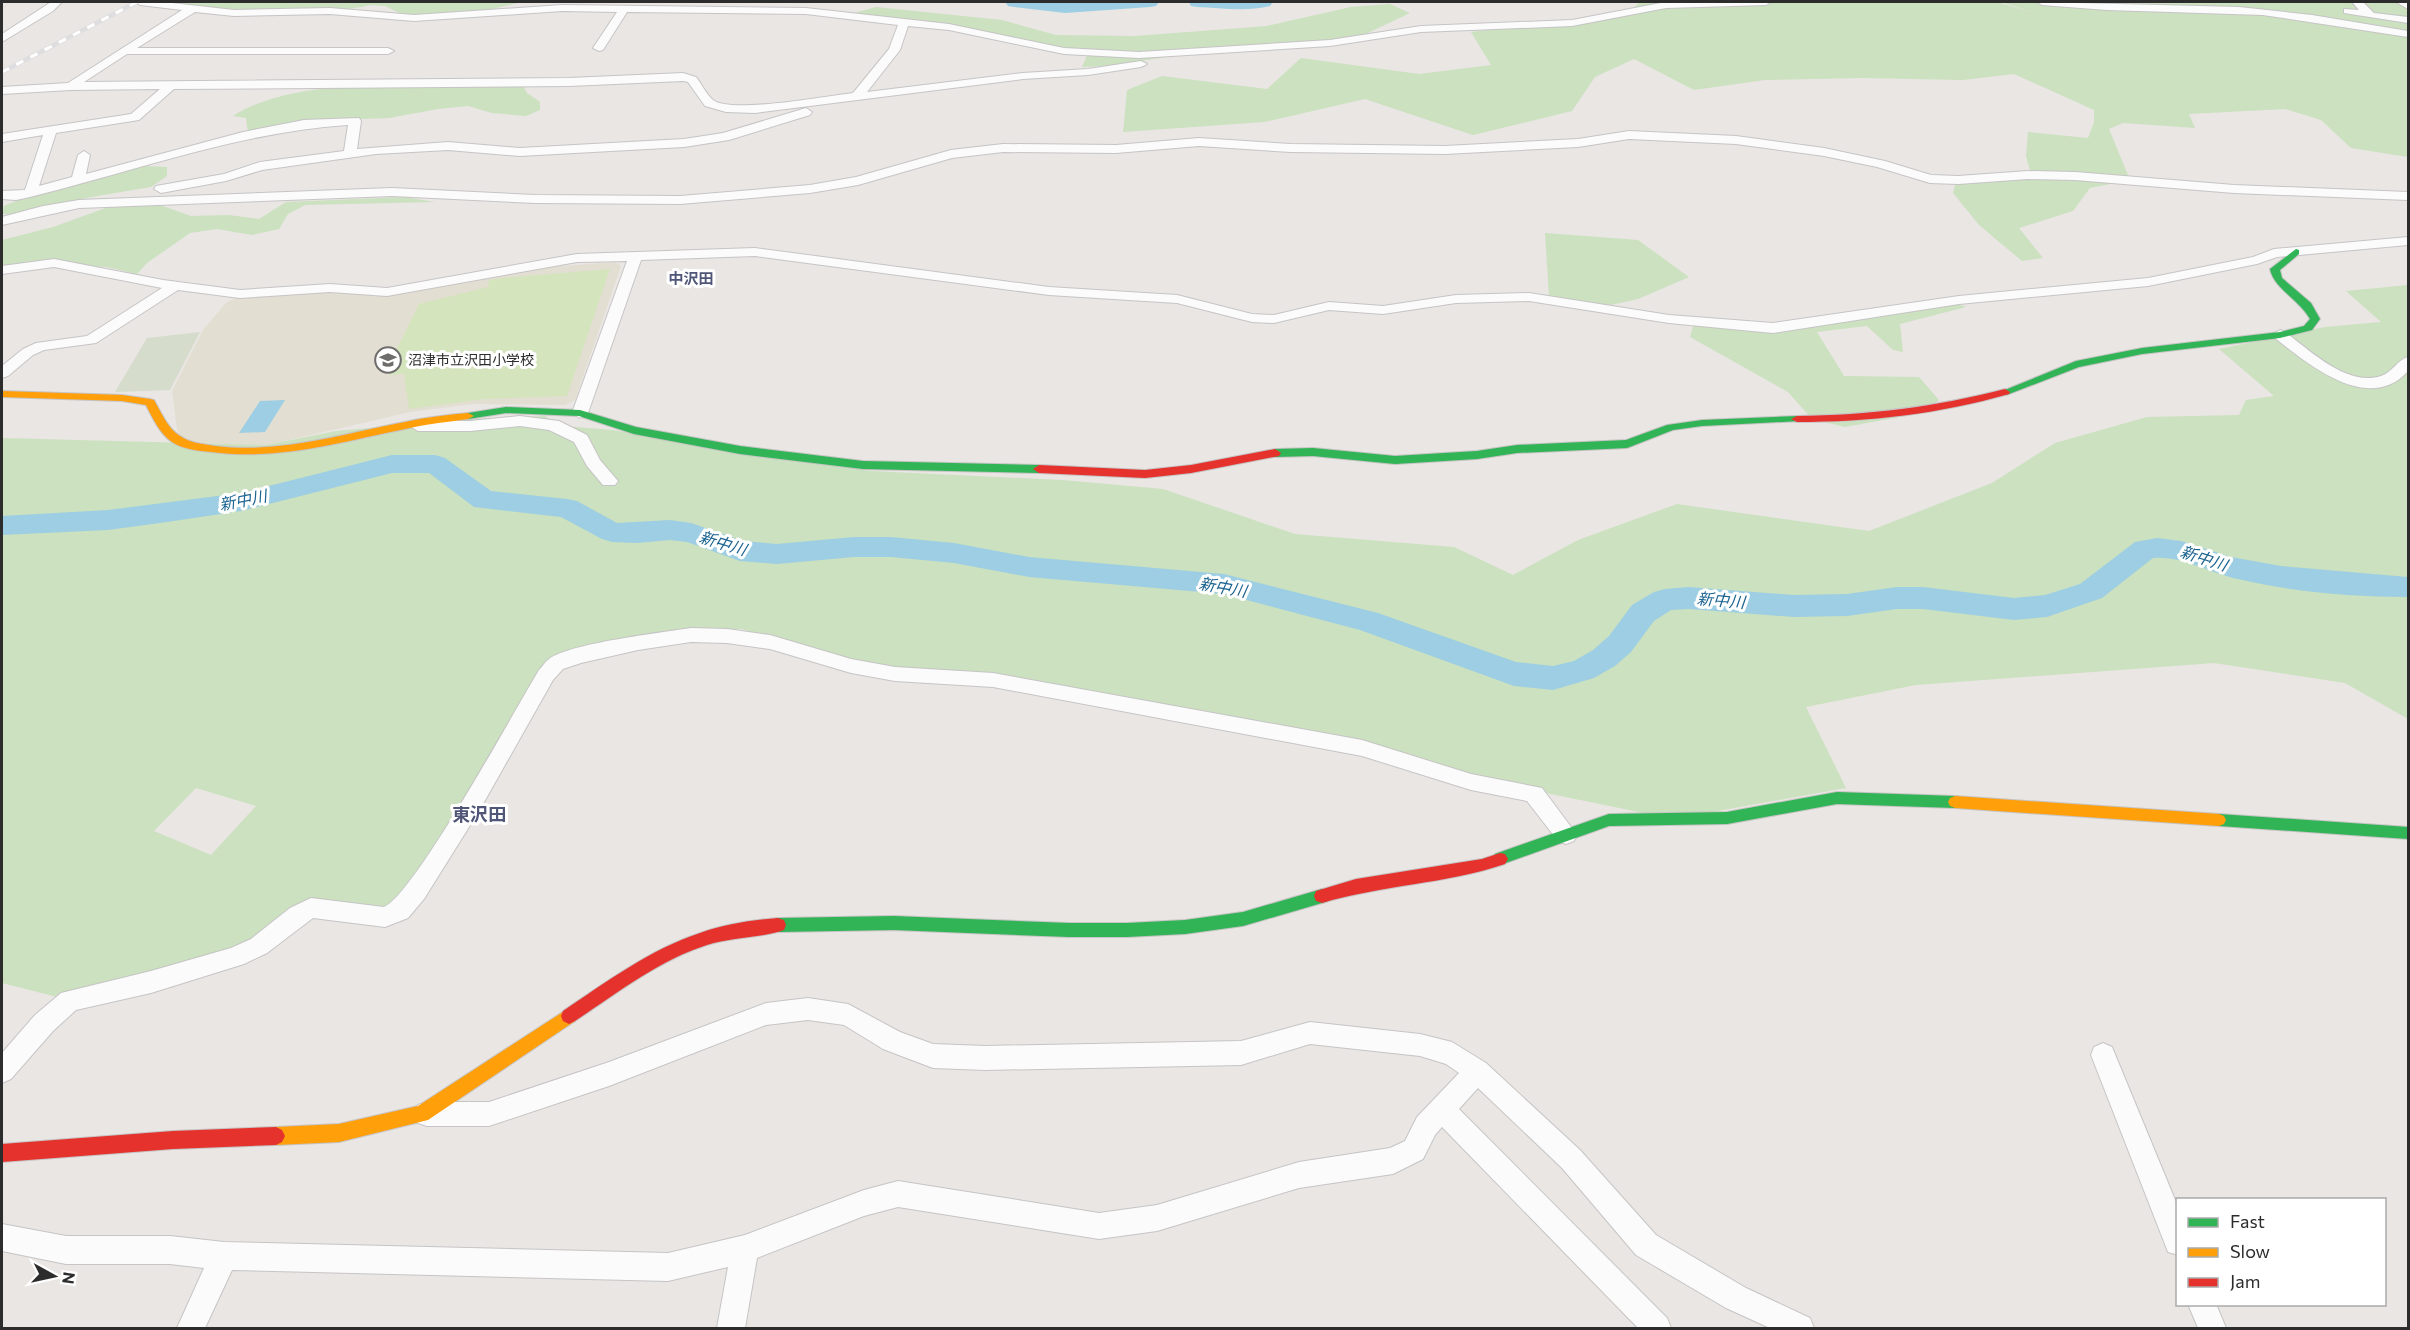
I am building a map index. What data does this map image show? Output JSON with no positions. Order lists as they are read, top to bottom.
{
  "districts": ["中沢田", "東沢田"],
  "water": ["新中川"],
  "places": {
    "school or university": ["沼津市立沢田小学校"]
  },
  "legend": ["Fast", "Slow", "Jam"],
  "north": "right"
}
